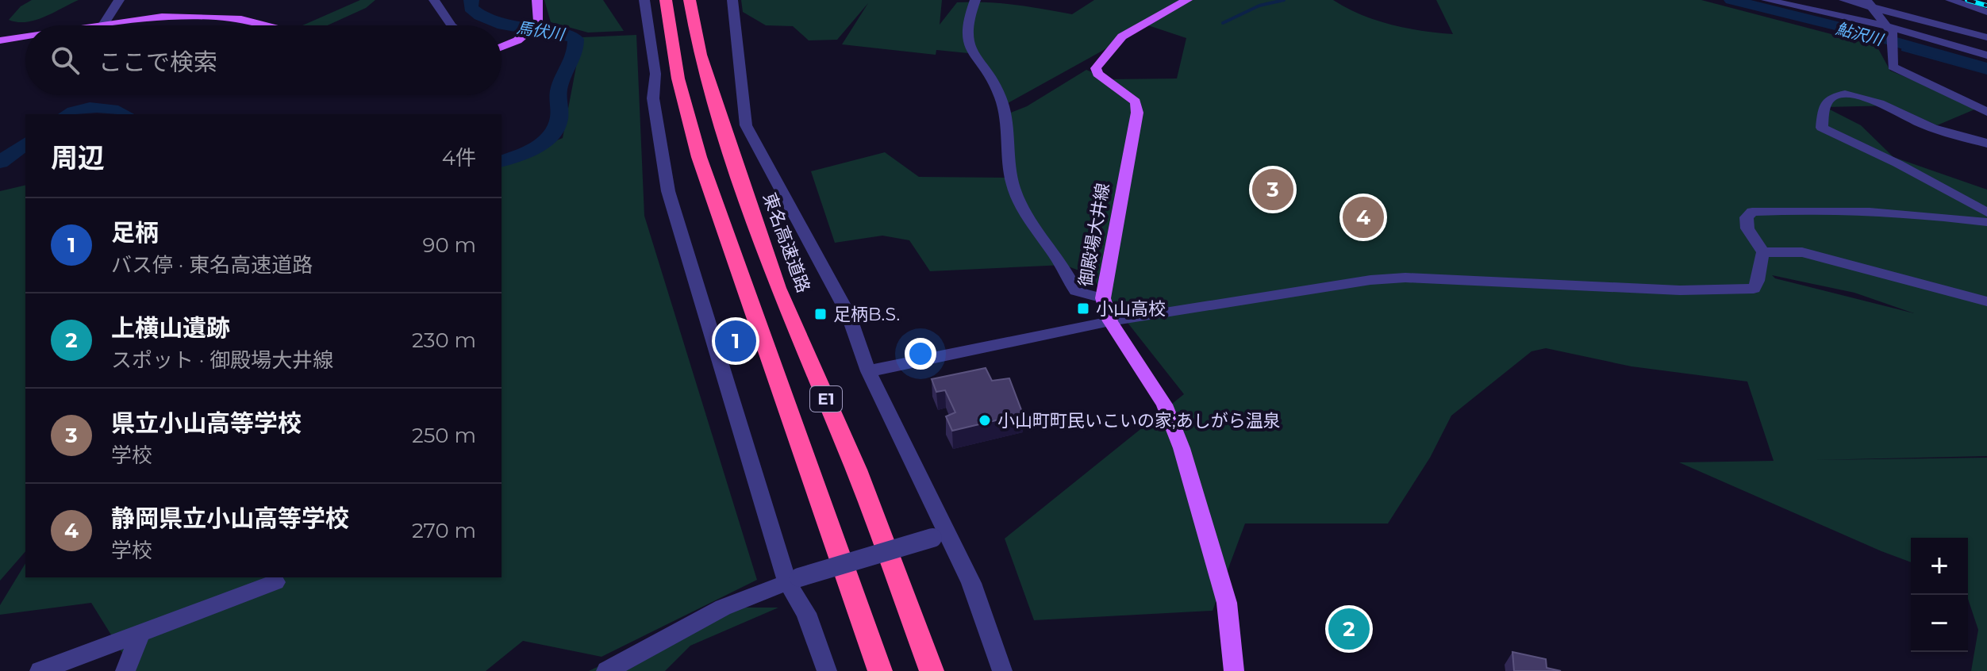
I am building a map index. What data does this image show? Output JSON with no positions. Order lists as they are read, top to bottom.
{
  "streets": {
    "highway": ["東名高速道路", "E1"],
    "main road": ["御殿場大井線"]
  },
  "water": ["馬伏川", "鮎沢川"],
  "places": {
    "transit": ["小山高校", "足柄B.S."],
    "other": ["小山町町民いこいの家;あしがら温泉"]
  },
  "page": {
    "search": "ここで検索",
    "heading": ["周辺", "4件"],
    "pins": [
      "3",
      "4",
      "1",
      "2"
    ],
    "list": [
      {
        "mark": "1",
        "name": "足柄",
        "note": "バス停 · 東名高速道路",
        "value": "90 m"
      },
      {
        "mark": "2",
        "name": "上横山遺跡",
        "note": "スポット · 御殿場大井線",
        "value": "230 m"
      },
      {
        "mark": "3",
        "name": "県立小山高等学校",
        "note": "学校",
        "value": "250 m"
      },
      {
        "mark": "4",
        "name": "静岡県立小山高等学校",
        "note": "学校",
        "value": "270 m"
      }
    ],
    "map_buttons": ["+", "−"]
  }
}
